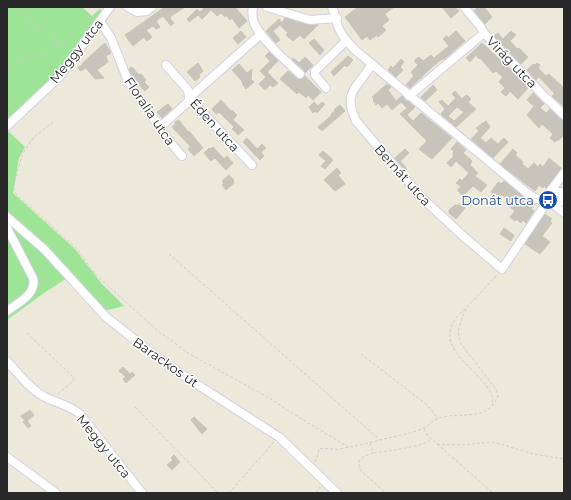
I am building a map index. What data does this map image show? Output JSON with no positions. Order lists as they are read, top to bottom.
{
  "streets": {
    "street": [
      "Meggy utca",
      "Virág utca",
      "Floralia utca",
      "Éden utca",
      "Bernát utca",
      "Barackos út"
    ]
  },
  "crossings": [
    ["Meggy utca", "Floralia utca"]
  ],
  "places": {
    "bus stop": ["Donát utca"]
  }
}
